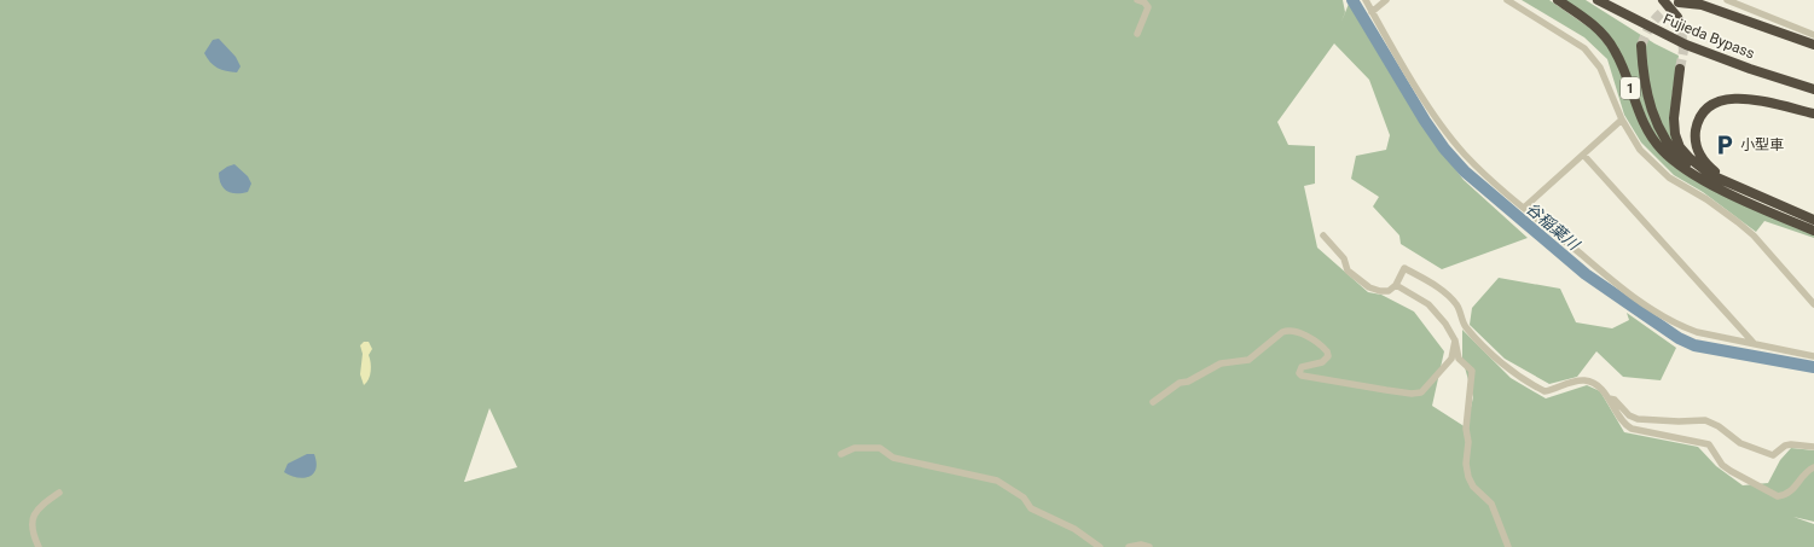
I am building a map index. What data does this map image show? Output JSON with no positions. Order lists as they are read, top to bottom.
{
  "streets": {
    "highway": ["Fujieda Bypass", "1"]
  },
  "water": ["谷稲葉川"],
  "places": {
    "parking": ["小型車"]
  }
}
